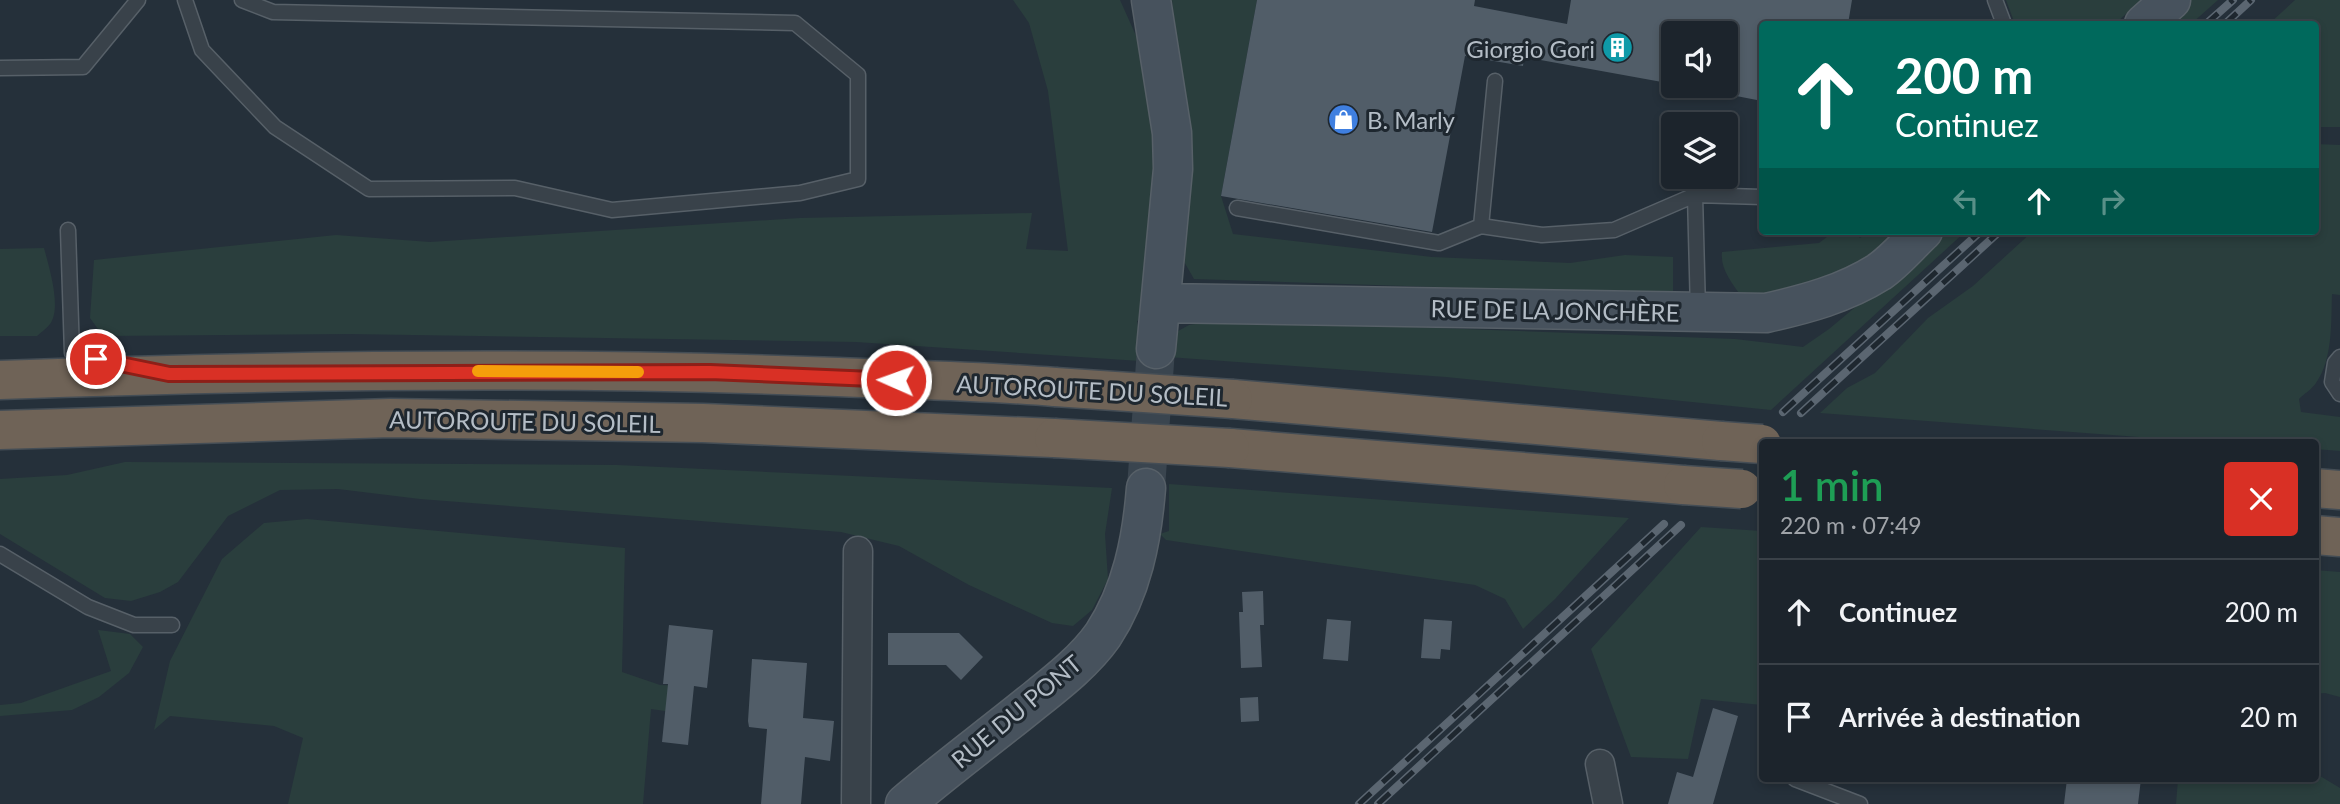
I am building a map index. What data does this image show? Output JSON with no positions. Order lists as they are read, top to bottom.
{
  "streets": {
    "highway": ["AUTOROUTE DU SOLEIL"],
    "street": ["RUE DE LA JONCHÈRE", "RUE DU PONT"]
  },
  "places": {
    "building": ["Giorgio Gori"],
    "shop": ["B. Marly"]
  },
  "page": {
    "turn": ["200 m", "Continuez"],
    "heading": ["1 min", "220 m · 07:49"],
    "list": [
      {
        "name": "Continuez",
        "value": "200 m"
      },
      {
        "name": "Arrivée à destination",
        "value": "20 m"
      }
    ]
  }
}
